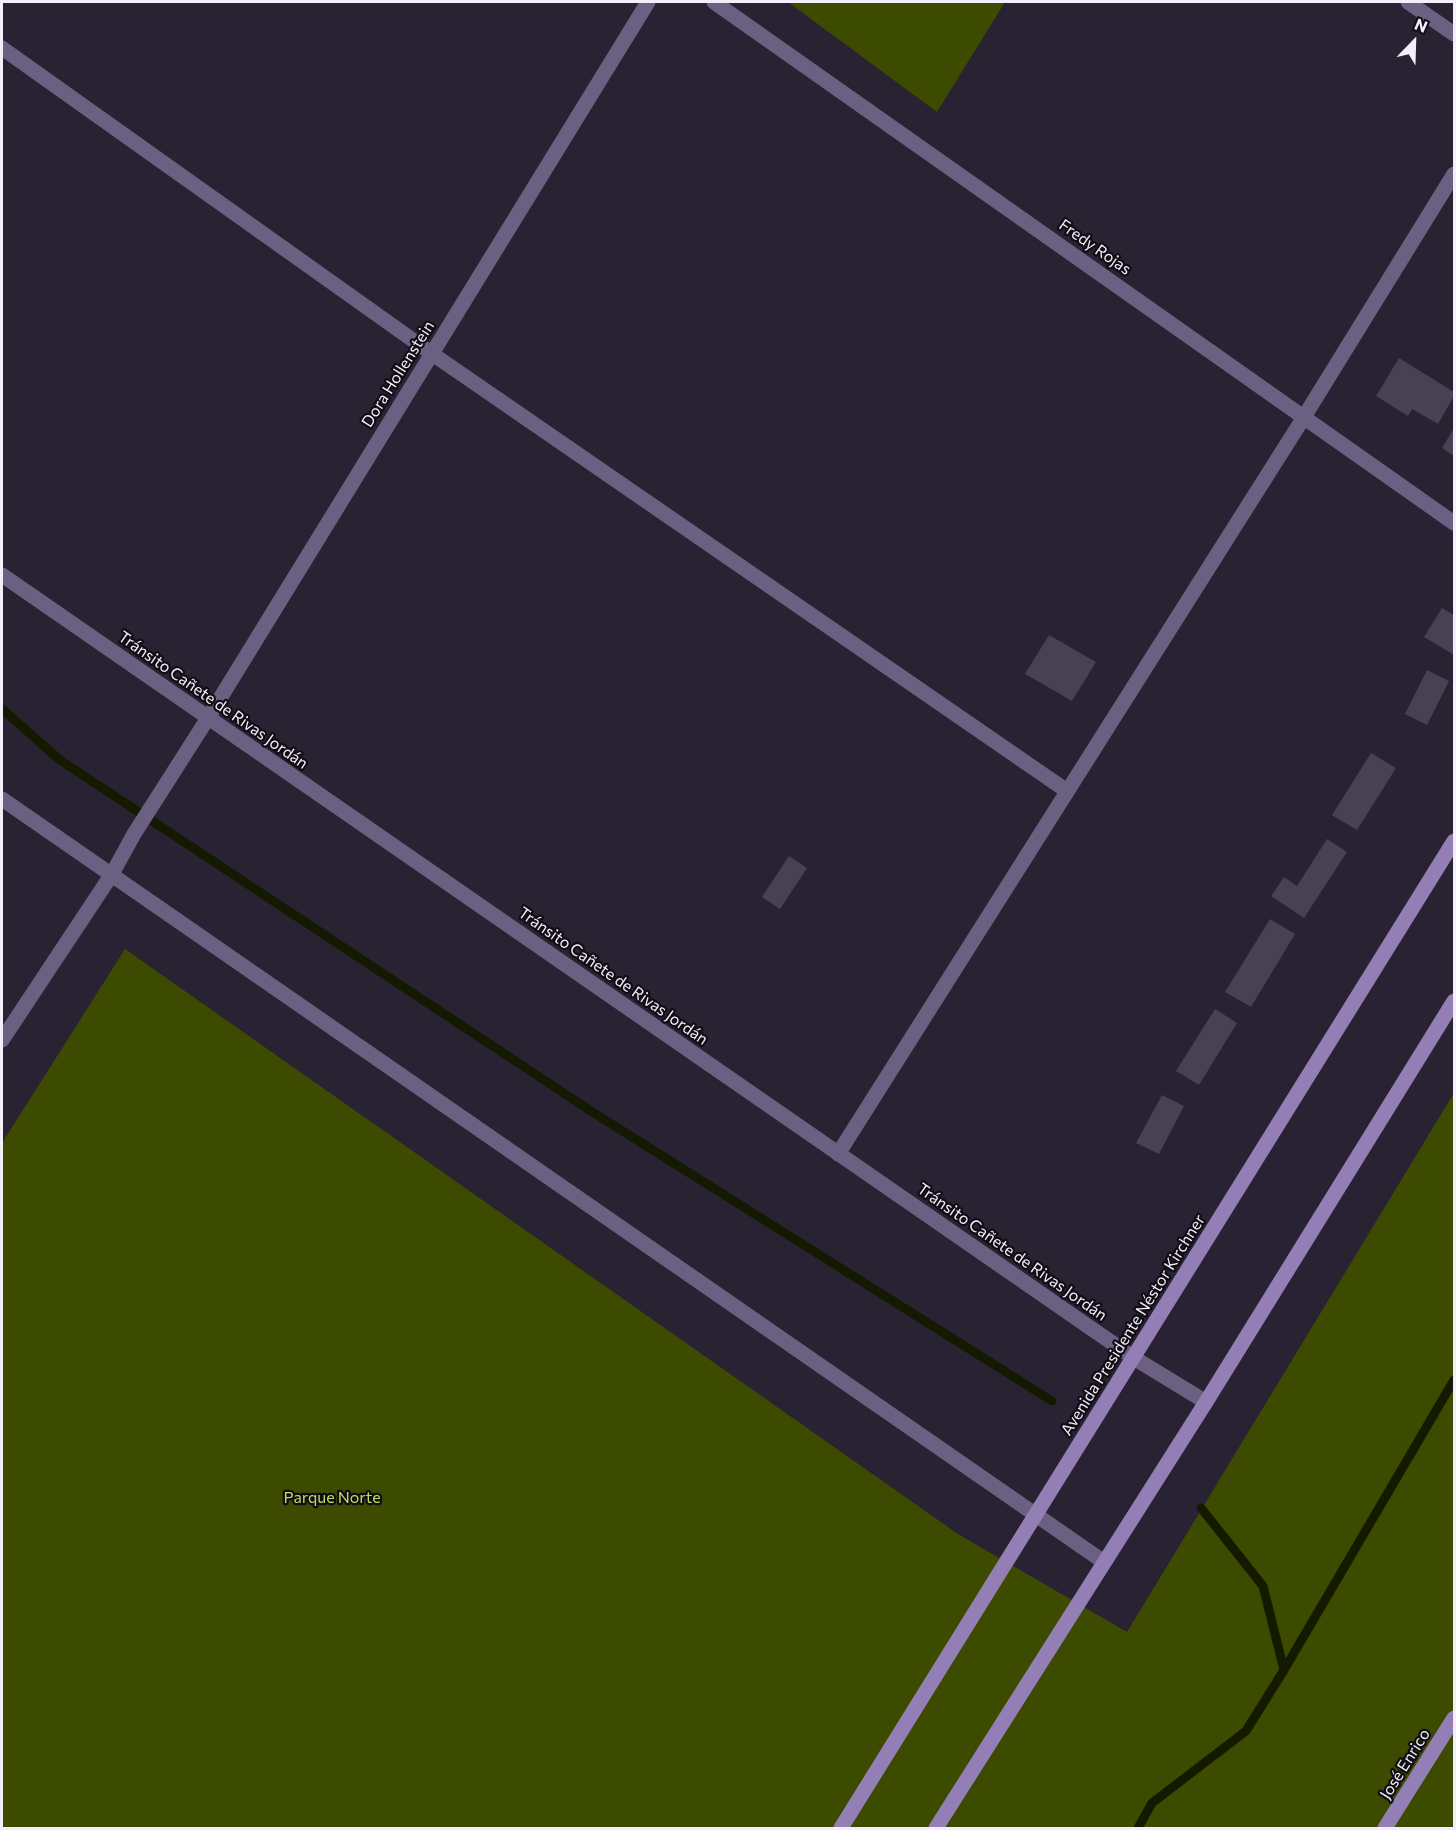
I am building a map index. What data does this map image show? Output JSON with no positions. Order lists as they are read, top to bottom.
{
  "streets": {
    "main road": ["Avenida Presidente Néstor Kirchner", "José Enrico"],
    "street": ["Fredy Rojas", "Dora Hollenstein", "Tránsito Cañete de Rivas Jordán"]
  },
  "crossings": [
    ["Dora Hollenstein", "Tránsito Cañete de Rivas Jordán"],
    ["Tránsito Cañete de Rivas Jordán", "Avenida Presidente Néstor Kirchner"]
  ],
  "parks": ["Parque Norte"],
  "north": "top right"
}
